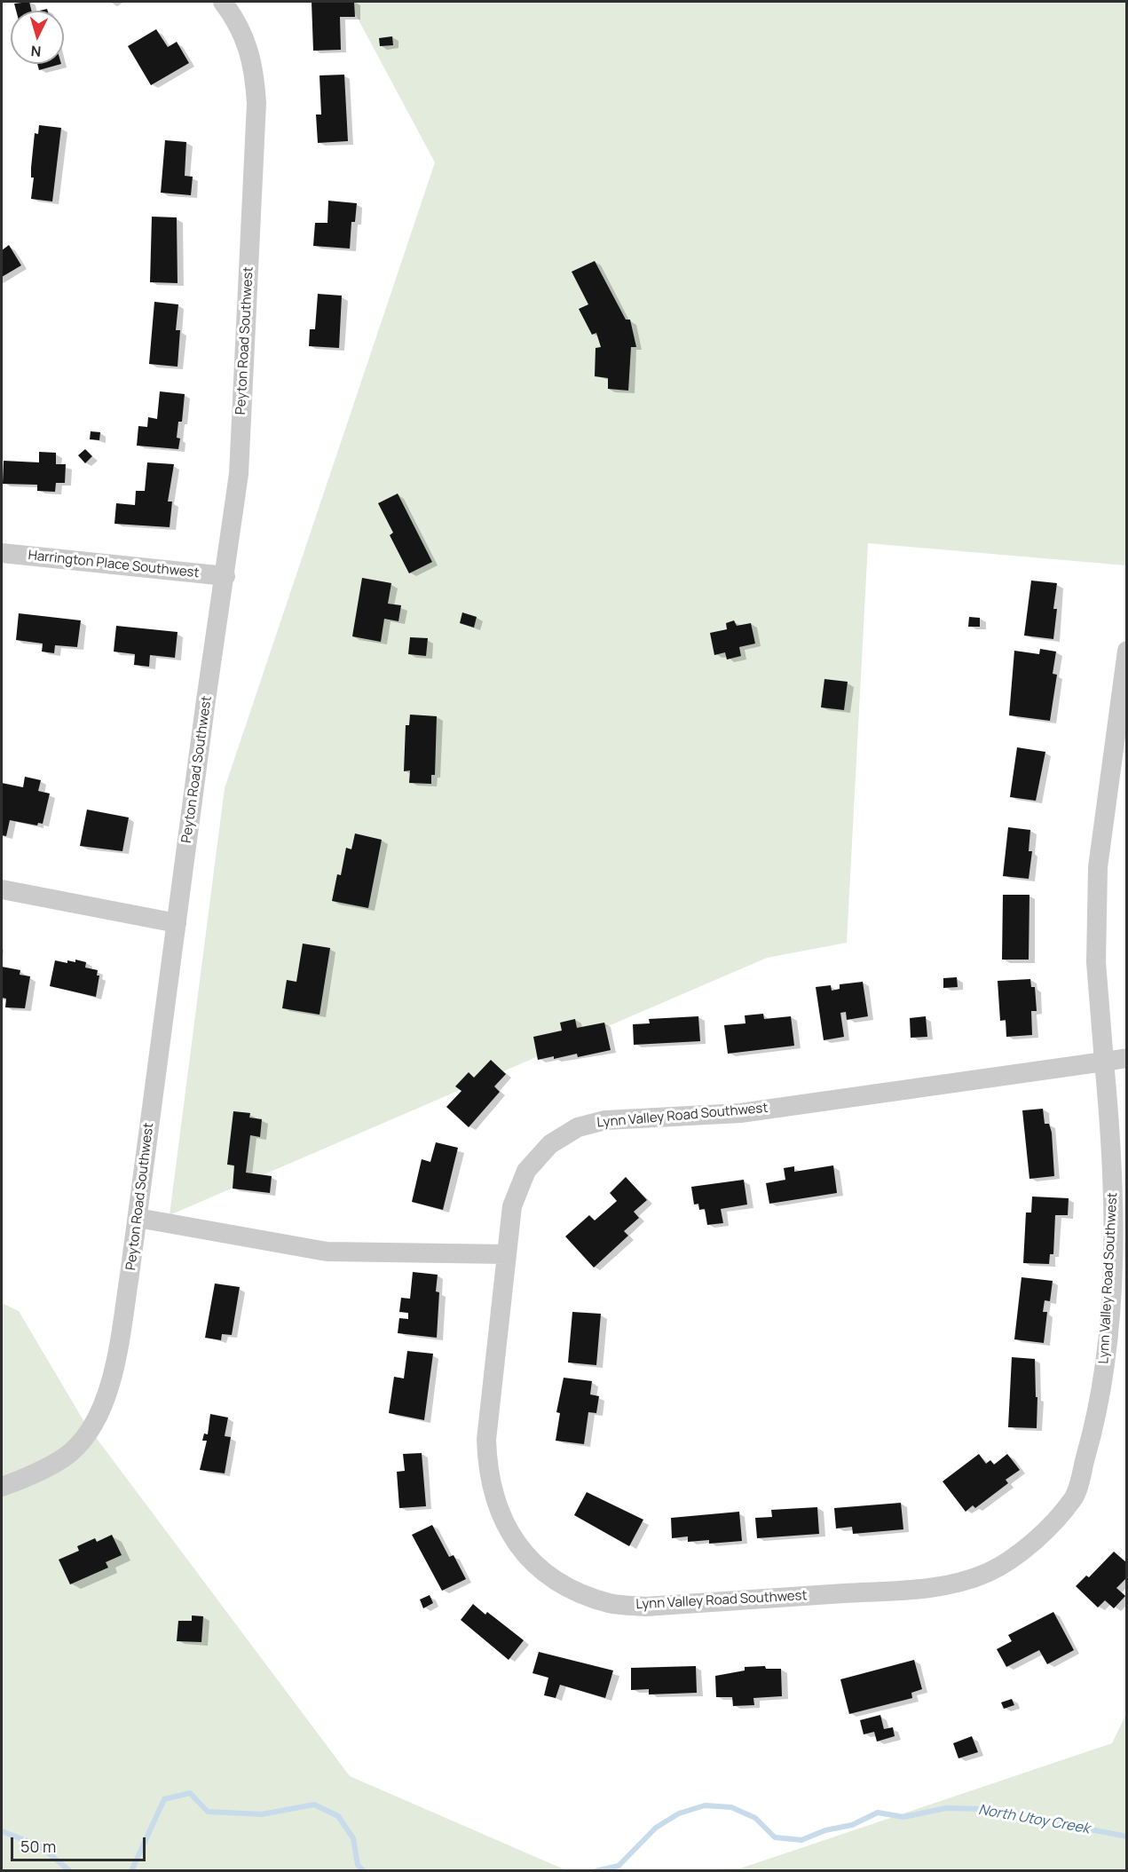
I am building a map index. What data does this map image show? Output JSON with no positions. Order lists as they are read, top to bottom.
{
  "streets": {
    "street": ["Peyton Road Southwest", "Harrington Place Southwest", "Lynn Valley Road Southwest"]
  },
  "crossings": [
    ["Peyton Road Southwest", "Harrington Place Southwest"]
  ],
  "water": ["North Utoy Creek"],
  "scale_bar": "50 m",
  "north": "bottom"
}
